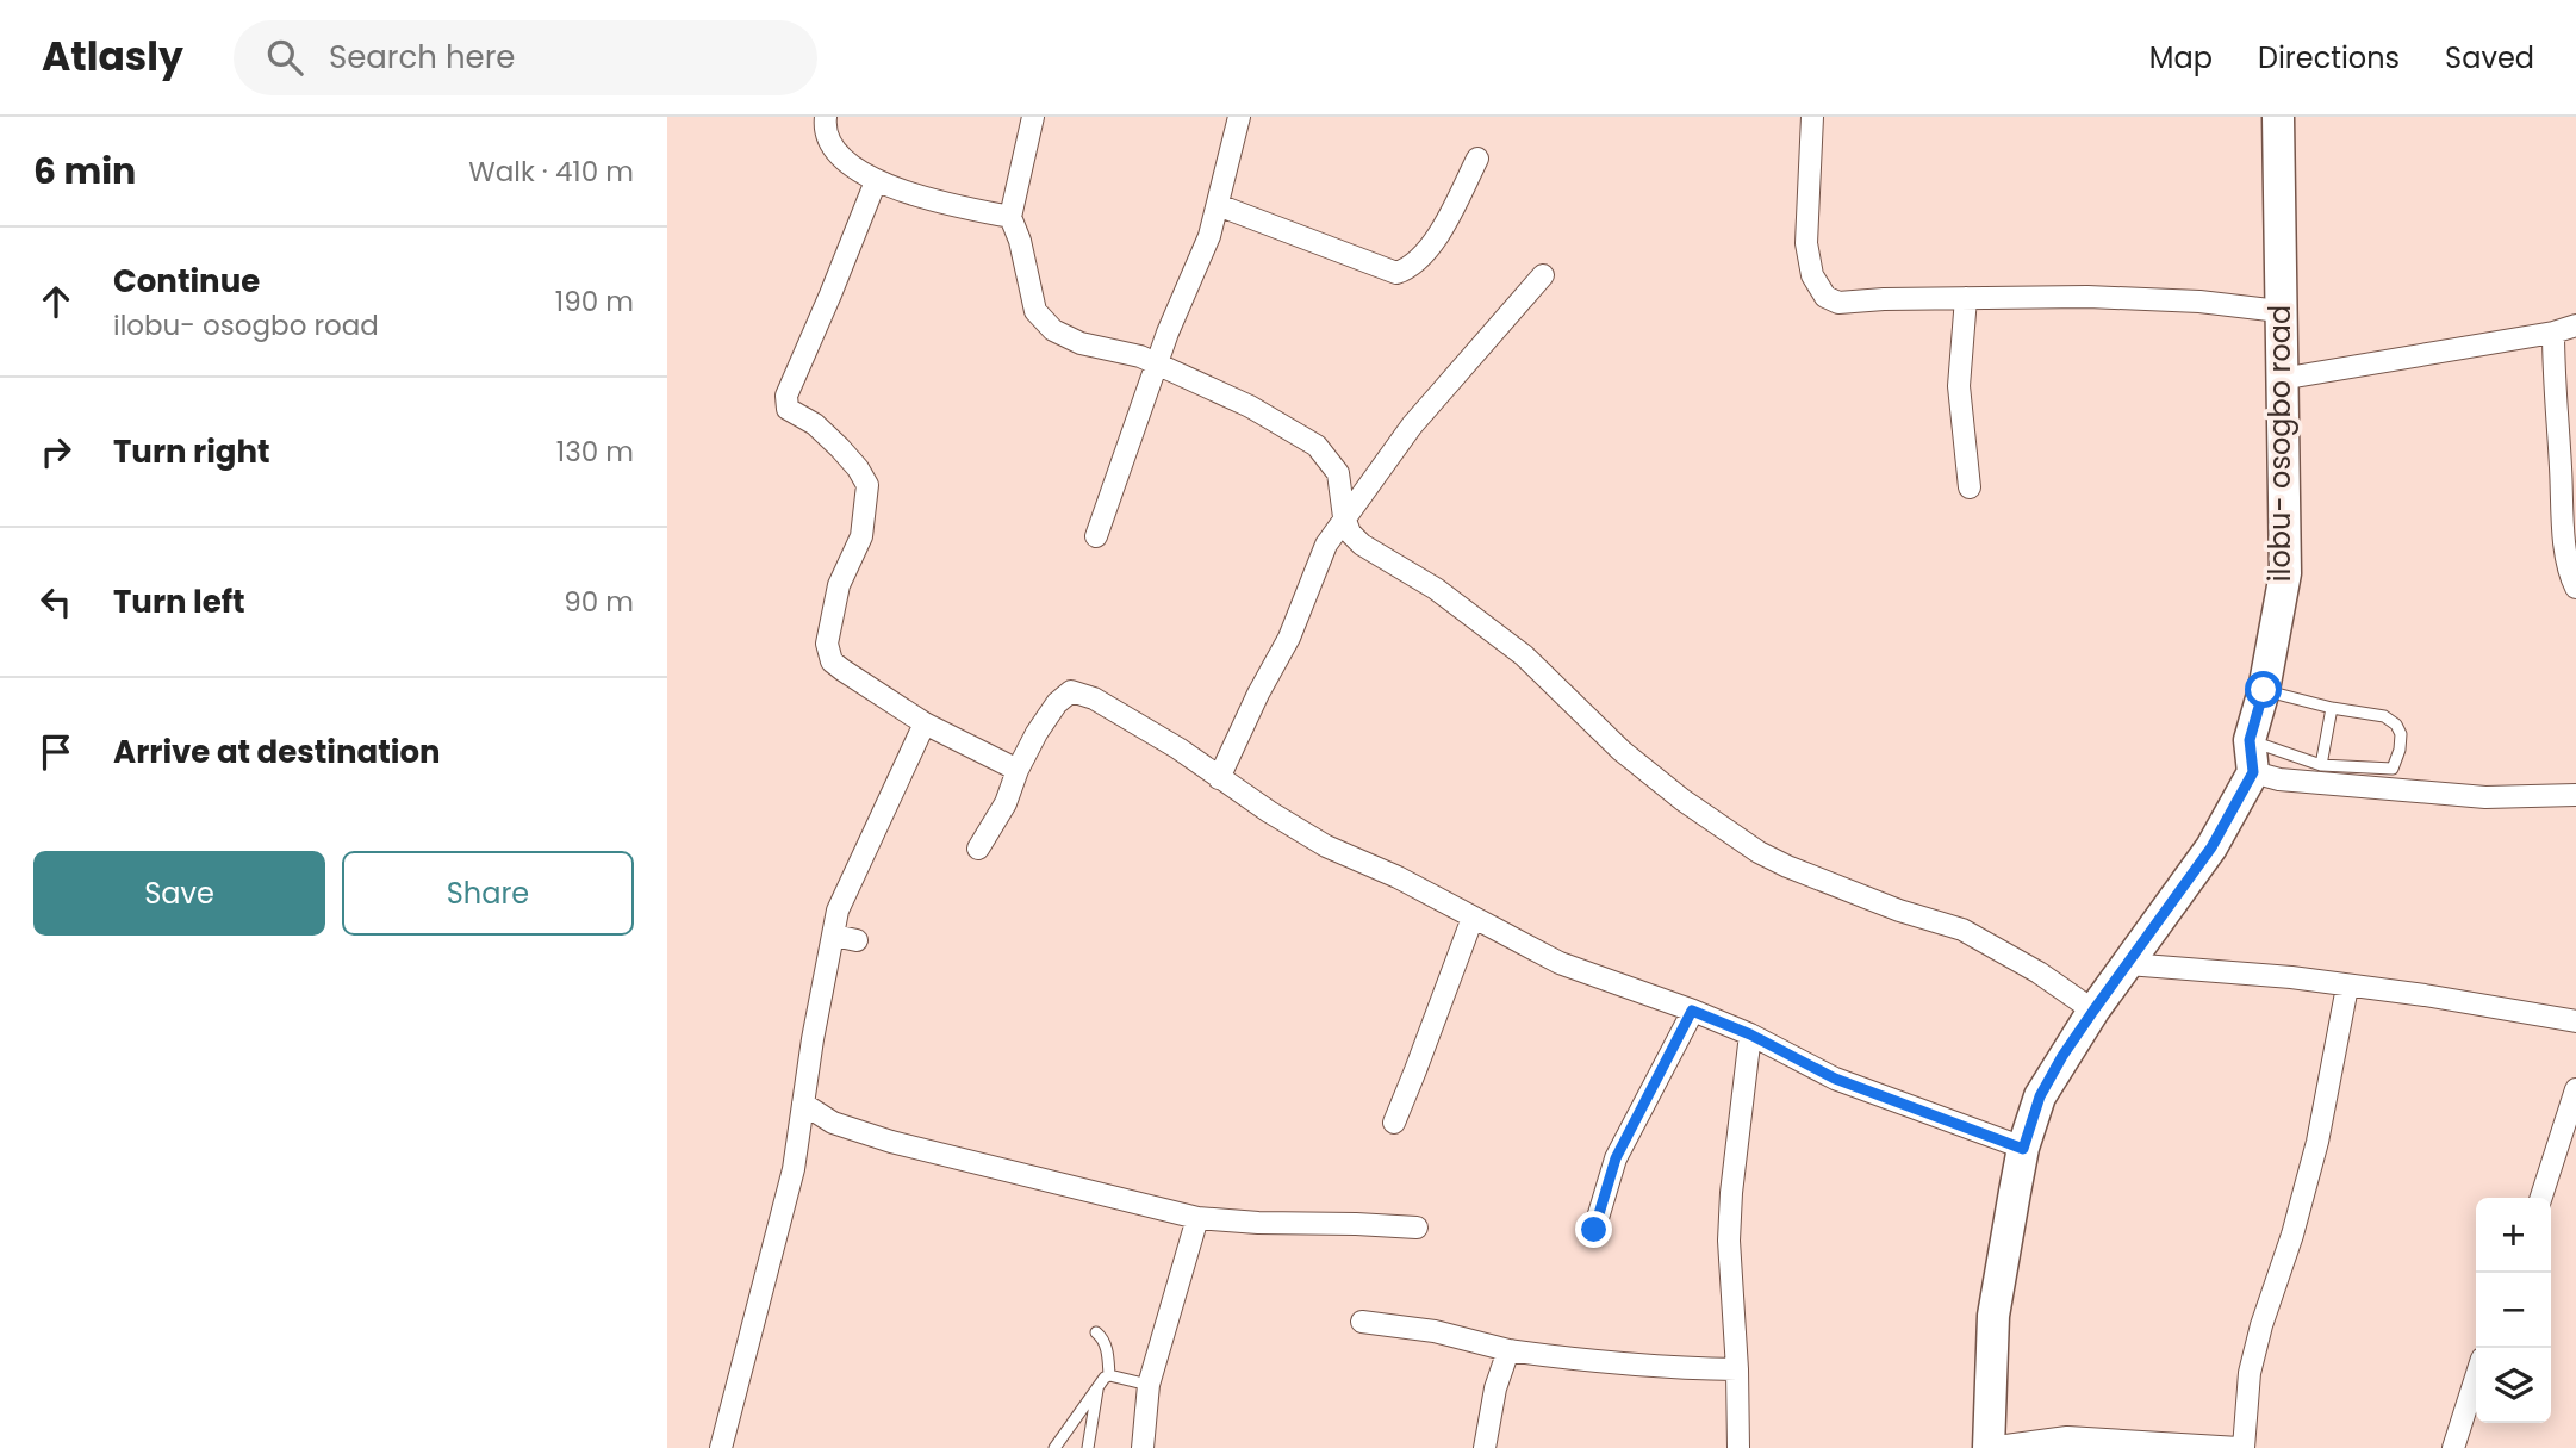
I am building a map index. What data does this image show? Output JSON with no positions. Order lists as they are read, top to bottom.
{
  "streets": {
    "main road": ["ilobu- osogbo road"]
  },
  "page": {
    "header": "Atlasly",
    "search": "Search here",
    "nav": ["Map", "Directions", "Saved"],
    "heading": ["6 min", "Walk · 410 m"],
    "list": [
      ["Continue", "ilobu- osogbo road", "190 m"],
      ["Turn right", "130 m"],
      ["Turn left", "90 m"],
      "Arrive at destination"
    ],
    "buttons": ["Save", "Share"],
    "map_buttons": ["+", "−"]
  }
}
